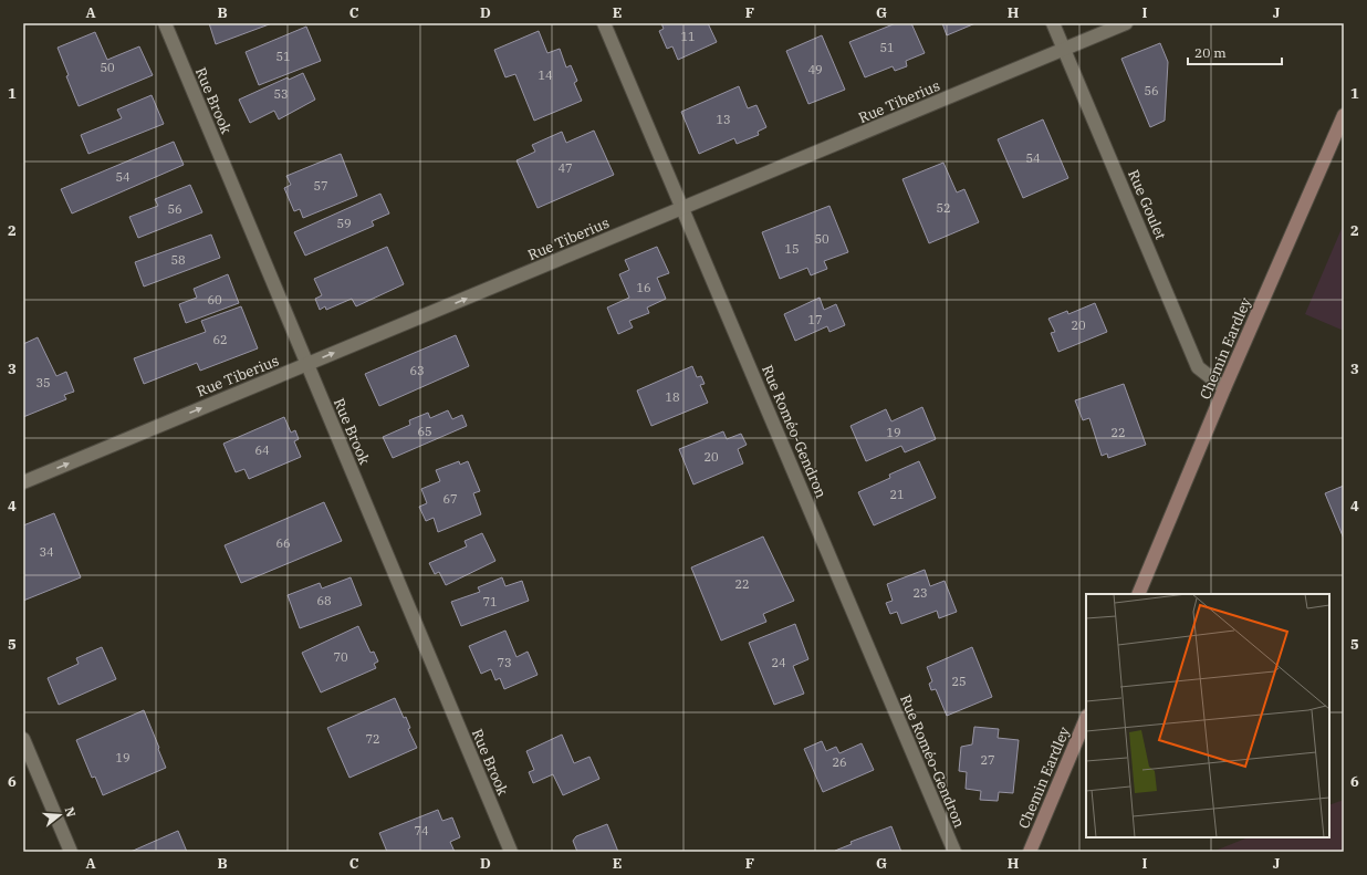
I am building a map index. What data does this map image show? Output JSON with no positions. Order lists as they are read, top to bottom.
{
  "streets": {
    "main road": ["Chemin Eardley"],
    "street": [
      "Rue Brook",
      "Rue Tiberius",
      "Rue Goulet",
      "Rue Roméo-Gendron"
    ]
  },
  "crossings": [
    ["Rue Brook", "Rue Tiberius"],
    ["Rue Tiberius", "Rue Goulet"],
    ["Rue Tiberius", "Rue Roméo-Gendron"],
    ["Rue Goulet", "Chemin Eardley"]
  ],
  "one_way": ["Rue Tiberius"],
  "house_numbers": [
    "11",
    "51",
    "51",
    "50",
    "49",
    "14",
    "56",
    "53",
    "13",
    "54",
    "47",
    "54",
    "57",
    "52",
    "56",
    "59",
    "50",
    "15",
    "58",
    "16",
    "60",
    "17",
    "20",
    "62",
    "63",
    "35",
    "18",
    "65",
    "19",
    "22",
    "64",
    "20",
    "21",
    "67",
    "66",
    "34",
    "22",
    "23",
    "68",
    "71",
    "70",
    "73",
    "24",
    "25",
    "72",
    "19",
    "27",
    "26",
    "74"
  ],
  "scale_bar": "20 m",
  "north": "right",
  "grid": {
    "columns": [
      "A",
      "B",
      "C",
      "D",
      "E",
      "F",
      "G",
      "H",
      "I",
      "J"
    ],
    "rows": [
      "1",
      "2",
      "3",
      "4",
      "5",
      "6"
    ]
  }
}
